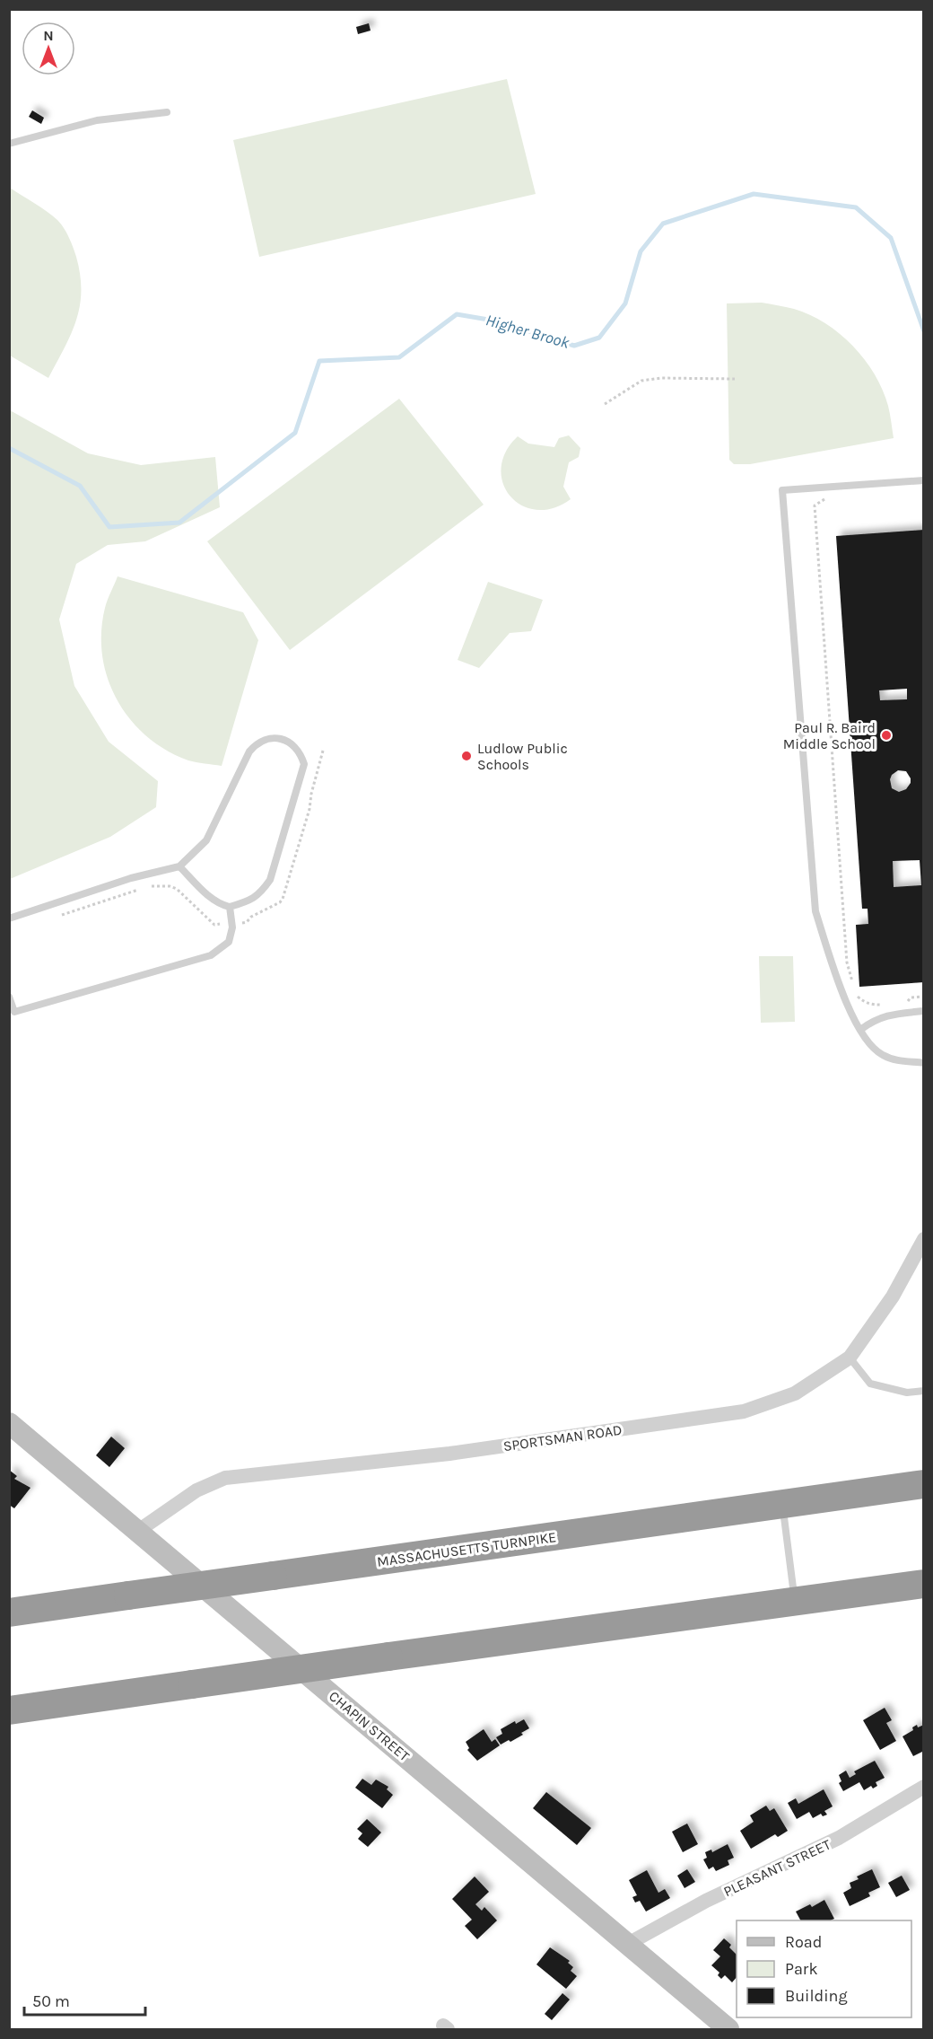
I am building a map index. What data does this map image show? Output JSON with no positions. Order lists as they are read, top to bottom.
{
  "streets": {
    "highway": ["MASSACHUSETTS TURNPIKE"],
    "main road": ["CHAPIN STREET"],
    "street": ["SPORTSMAN ROAD", "PLEASANT STREET"]
  },
  "crossings": [
    ["SPORTSMAN ROAD", "CHAPIN STREET"],
    ["CHAPIN STREET", "PLEASANT STREET"]
  ],
  "water": ["Higher Brook"],
  "places": ["Paul R. Baird Middle School", "Ludlow Public Schools"],
  "legend": ["Road", "Park", "Building"],
  "scale_bar": "50 m",
  "north": "top"
}
